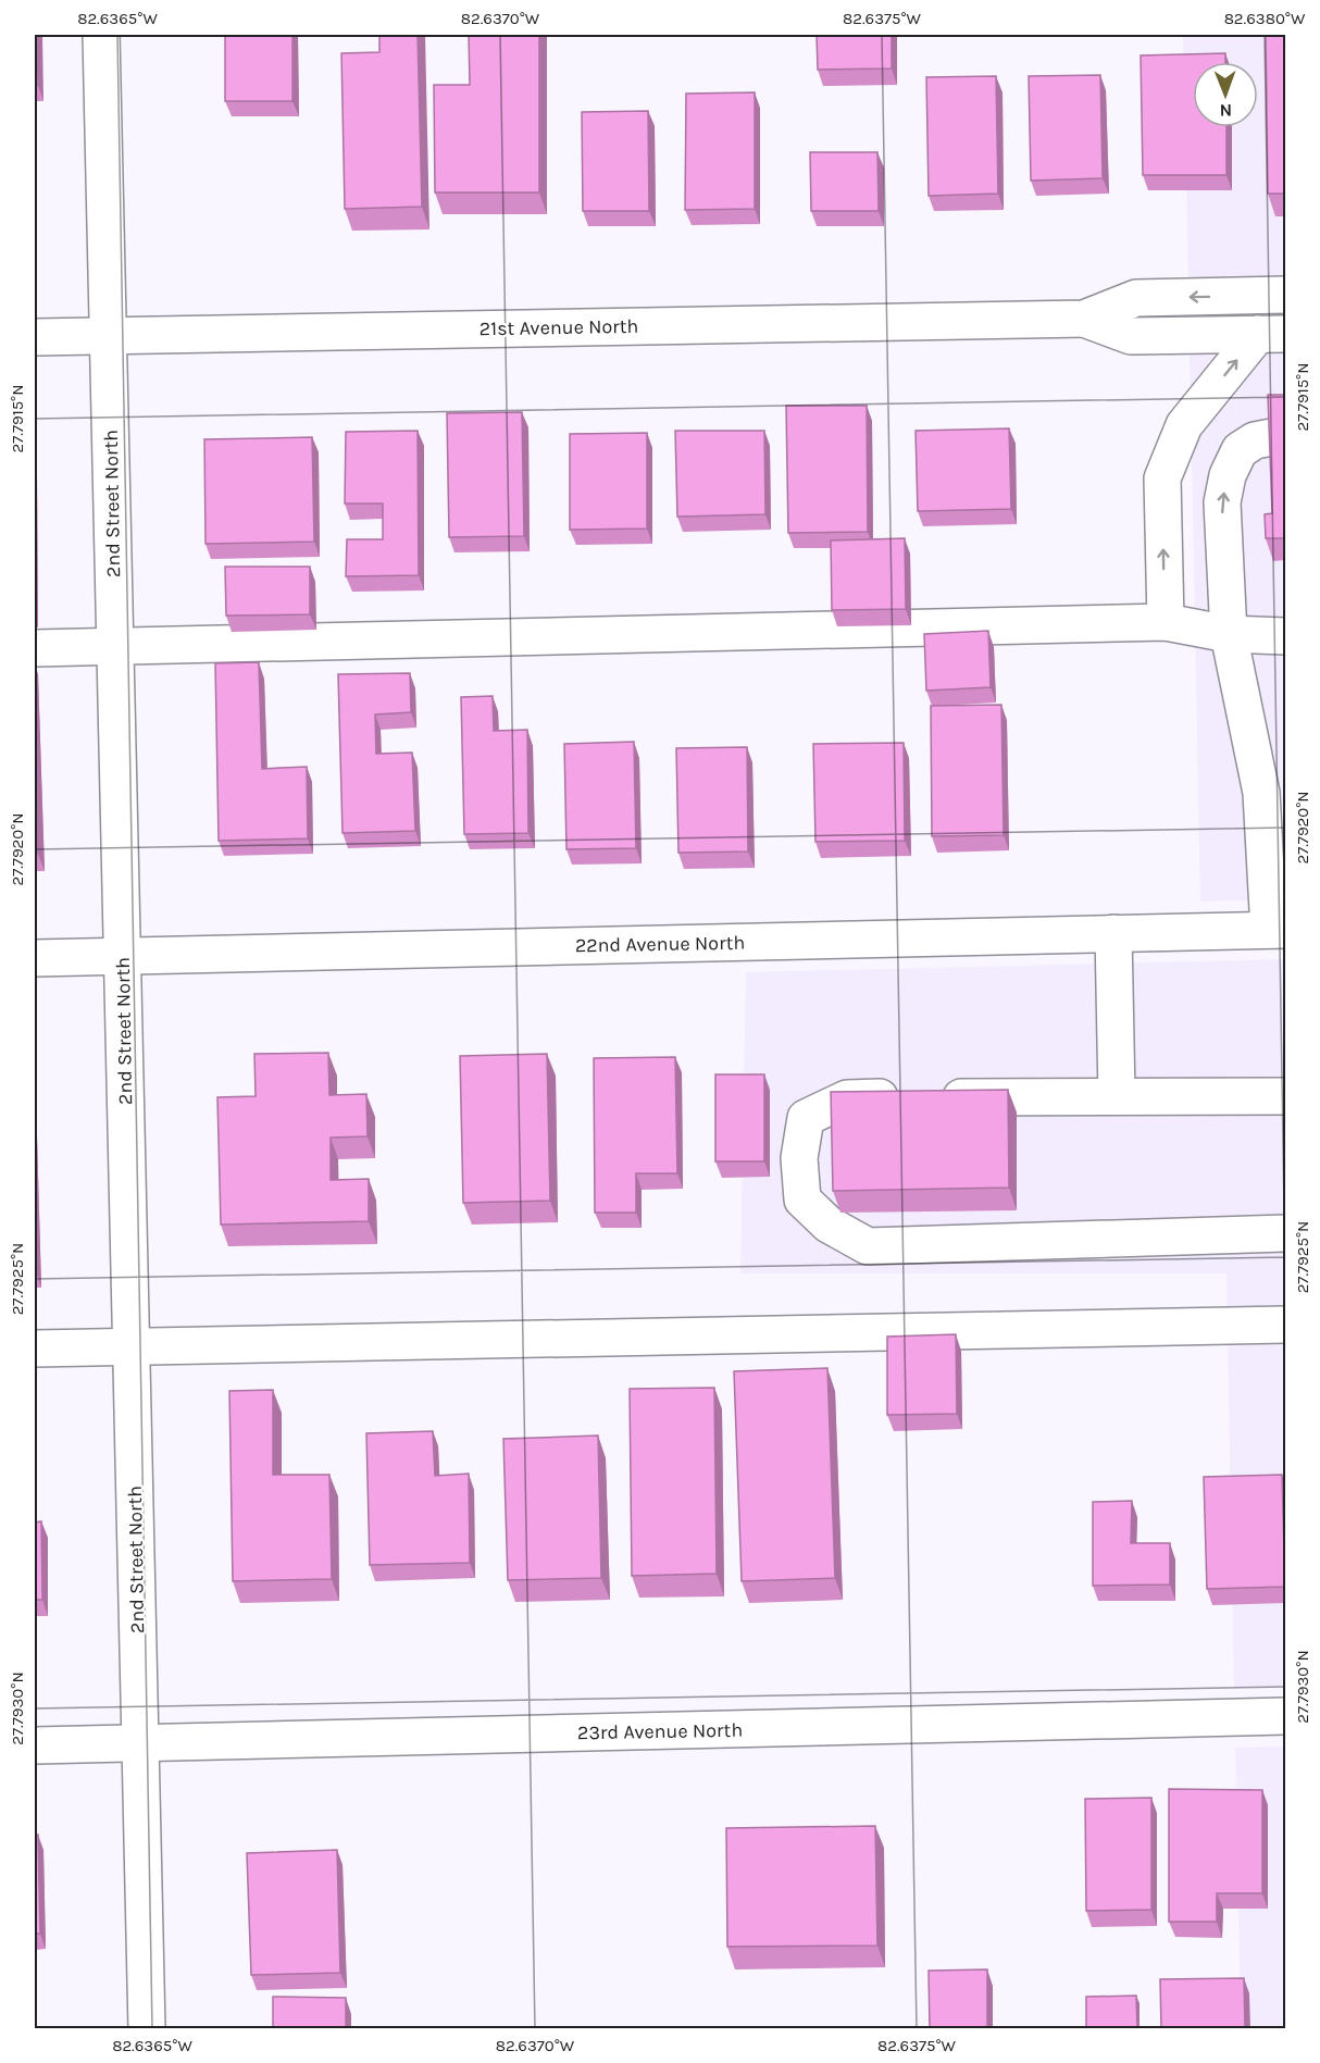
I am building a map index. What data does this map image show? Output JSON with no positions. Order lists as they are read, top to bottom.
{
  "streets": {
    "street": [
      "21st Avenue North",
      "2nd Street North",
      "22nd Avenue North",
      "23rd Avenue North"
    ]
  },
  "crossings": [
    ["21st Avenue North", "2nd Street North"],
    ["2nd Street North", "22nd Avenue North"],
    ["2nd Street North", "23rd Avenue North"]
  ],
  "north": "bottom",
  "coordinates": [
    "82.6365°W",
    "82.6370°W",
    "82.6375°W",
    "82.6380°W",
    "27.7915°N",
    "27.7920°N",
    "27.7925°N",
    "27.7930°N"
  ]
}
